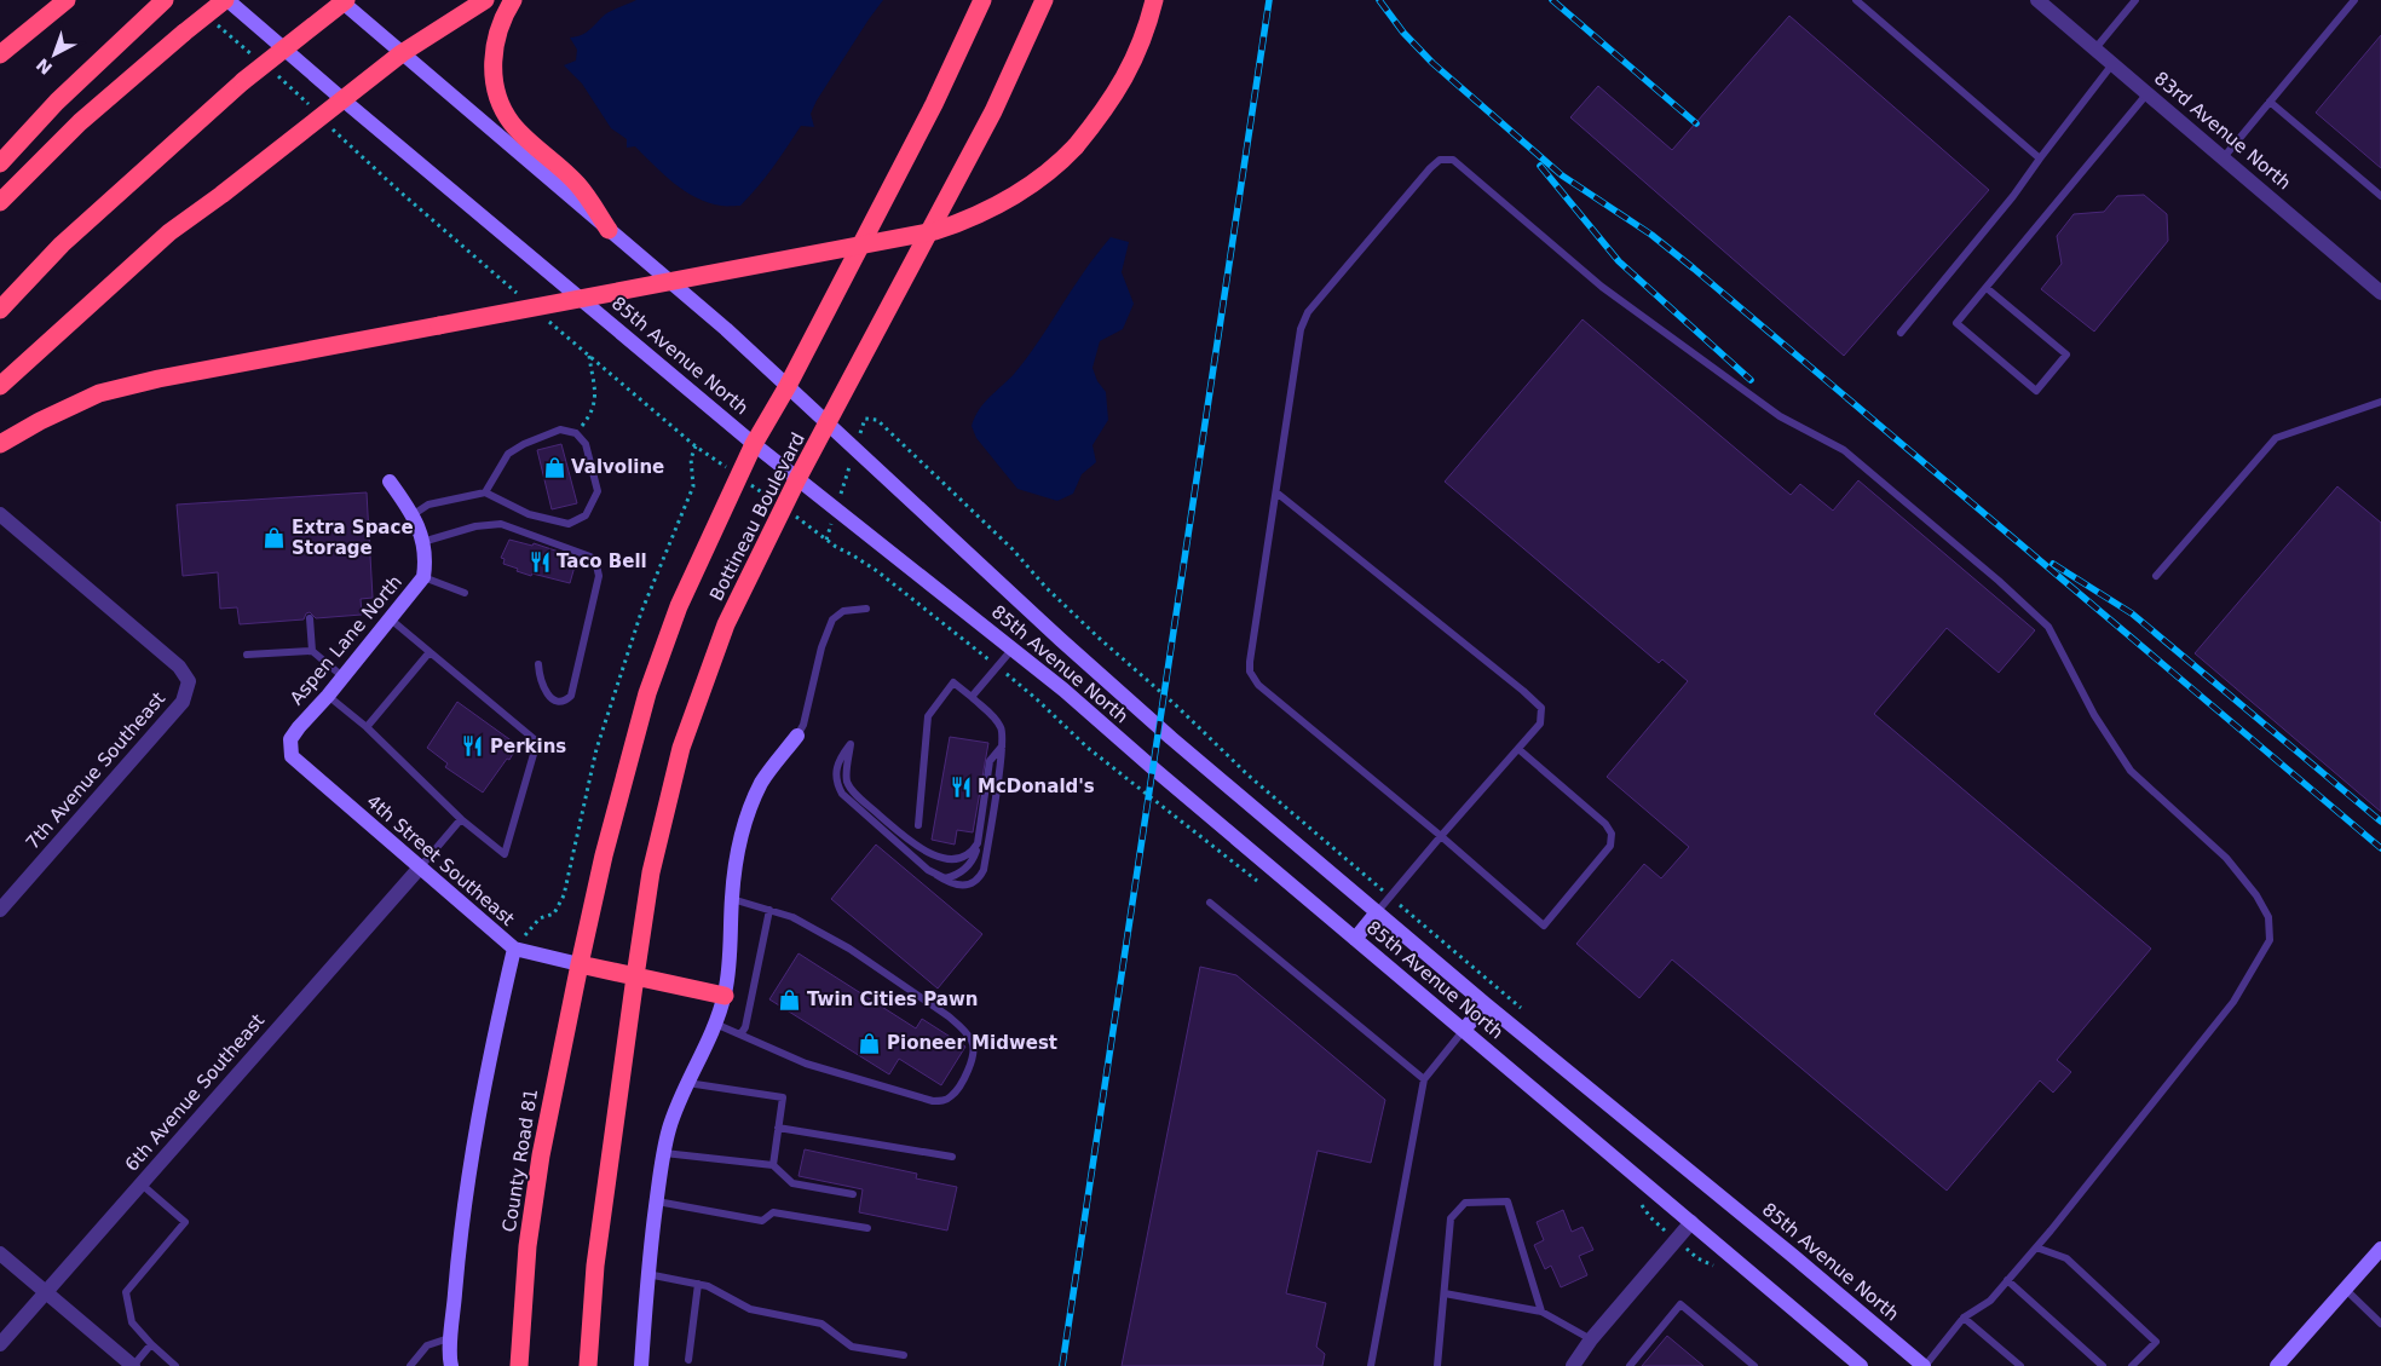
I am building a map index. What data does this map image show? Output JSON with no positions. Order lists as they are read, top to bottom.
{
  "streets": {
    "highway": ["Bottineau Boulevard", "County Road 81"],
    "main road": ["85th Avenue North", "Aspen Lane North", "4th Street Southeast"],
    "street": ["83rd Avenue North", "7th Avenue Southeast", "6th Avenue Southeast"]
  },
  "crossings": [
    ["85th Avenue North", "Bottineau Boulevard"],
    ["Bottineau Boulevard", "4th Street Southeast"],
    ["Bottineau Boulevard", "County Road 81"],
    ["Aspen Lane North", "4th Street Southeast"],
    ["4th Street Southeast", "6th Avenue Southeast"],
    ["4th Street Southeast", "County Road 81"]
  ],
  "places": {
    "shop": [
      "Valvoline",
      "Extra Space Storage",
      "Twin Cities Pawn",
      "Pioneer Midwest"
    ],
    "restaurant": ["Taco Bell", "Perkins", "McDonald's"]
  },
  "north": "bottom left"
}
